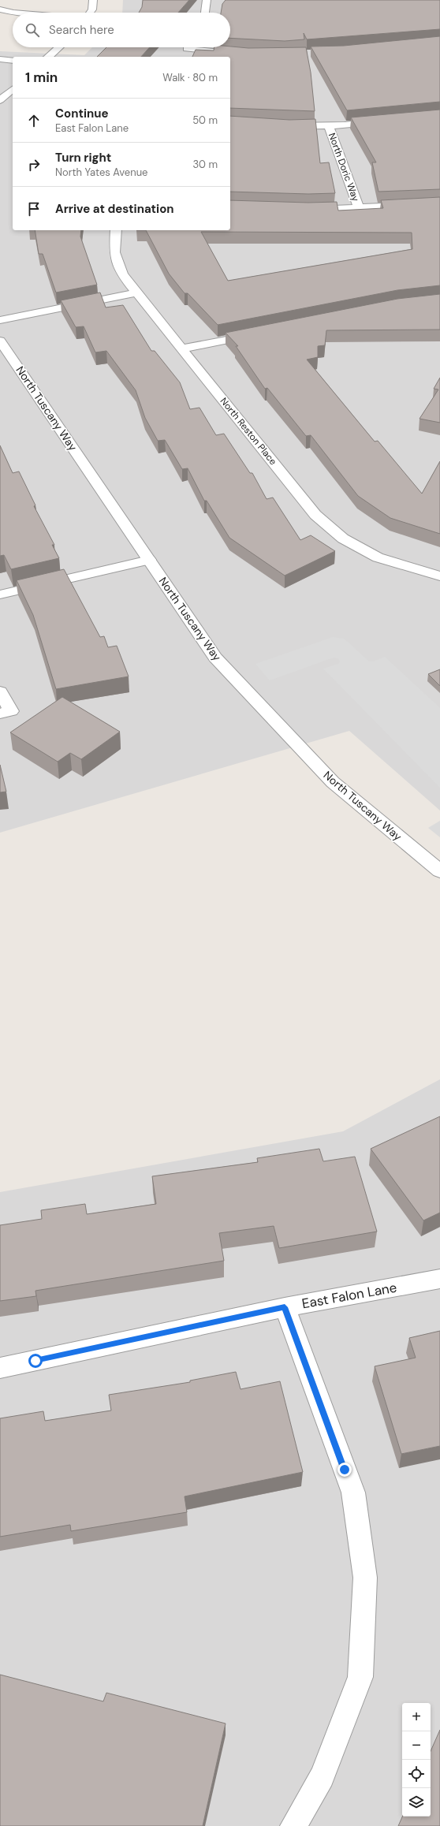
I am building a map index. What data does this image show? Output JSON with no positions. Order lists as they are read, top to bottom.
{
  "streets": {
    "street": [
      "North Doric Way",
      "North Tuscany Way",
      "North Reston Place",
      "East Falon Lane"
    ]
  },
  "page": {
    "search": "Search here",
    "heading": ["1 min", "Walk · 80 m"],
    "list": [
      ["Continue", "East Falon Lane", "50 m"],
      ["Turn right", "North Yates Avenue", "30 m"],
      "Arrive at destination"
    ],
    "map_buttons": ["+", "−"]
  }
}
